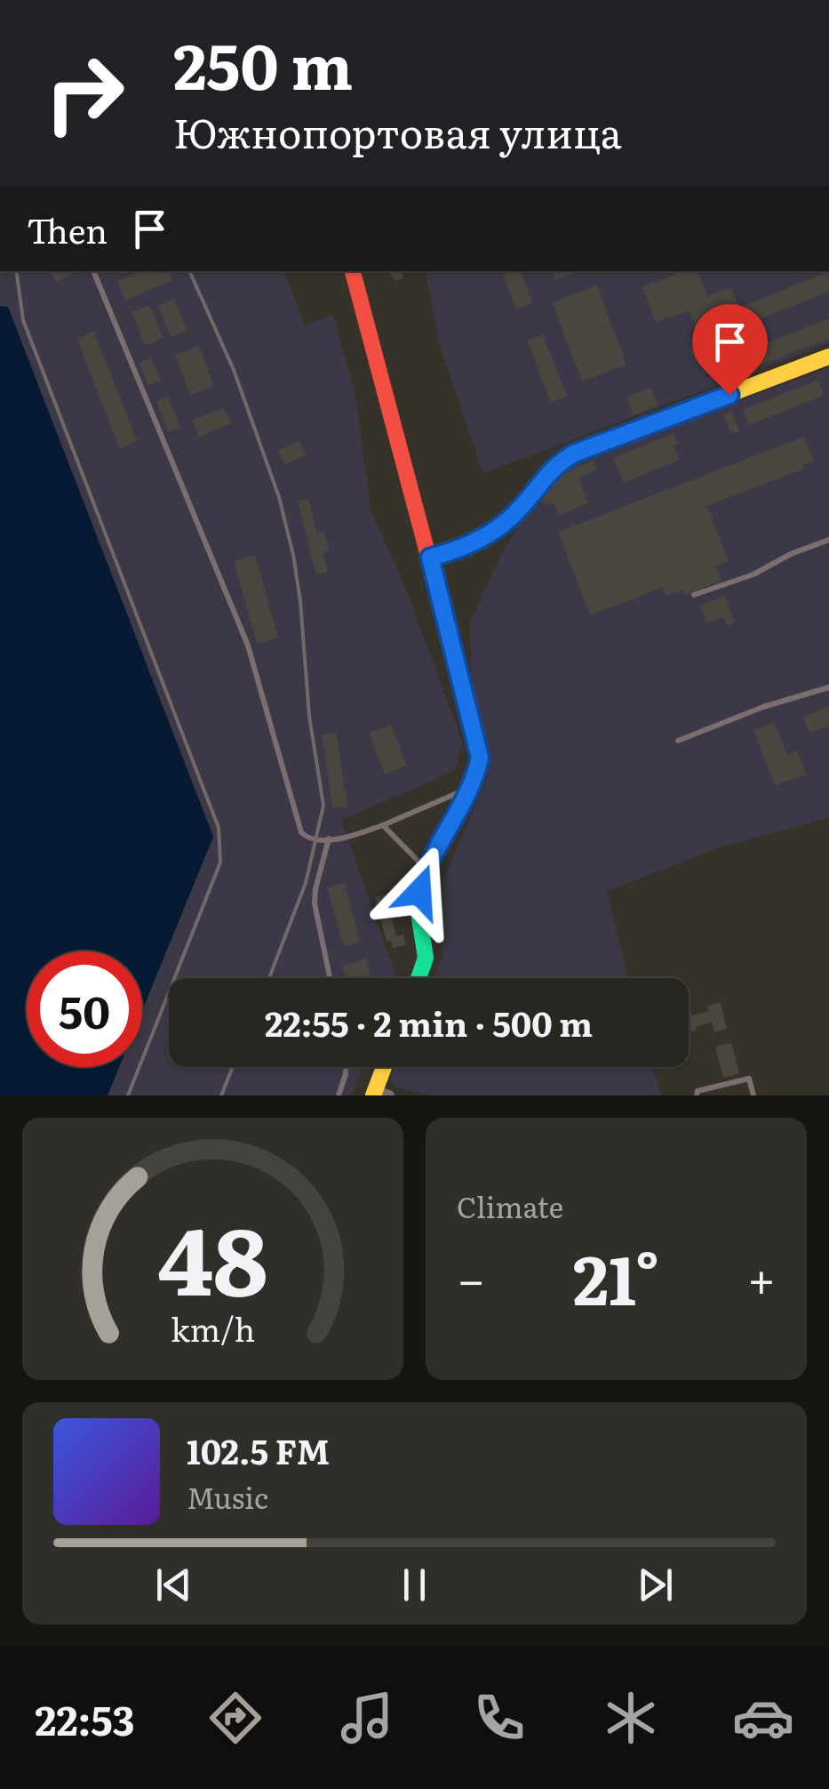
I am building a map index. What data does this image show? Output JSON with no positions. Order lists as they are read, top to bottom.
{
  "page": {
    "turn": ["250 m", "Южнопортовая улица"],
    "then": "Then",
    "limit": "50",
    "trip": "22:55 · 2 min · 500 m",
    "tile": "Climate",
    "heat": ["−", "21°", "+"],
    "song": ["102.5 FM", "Music"],
    "tabs": "22:53",
    "gauge": ["48", "km/h"]
  }
}
